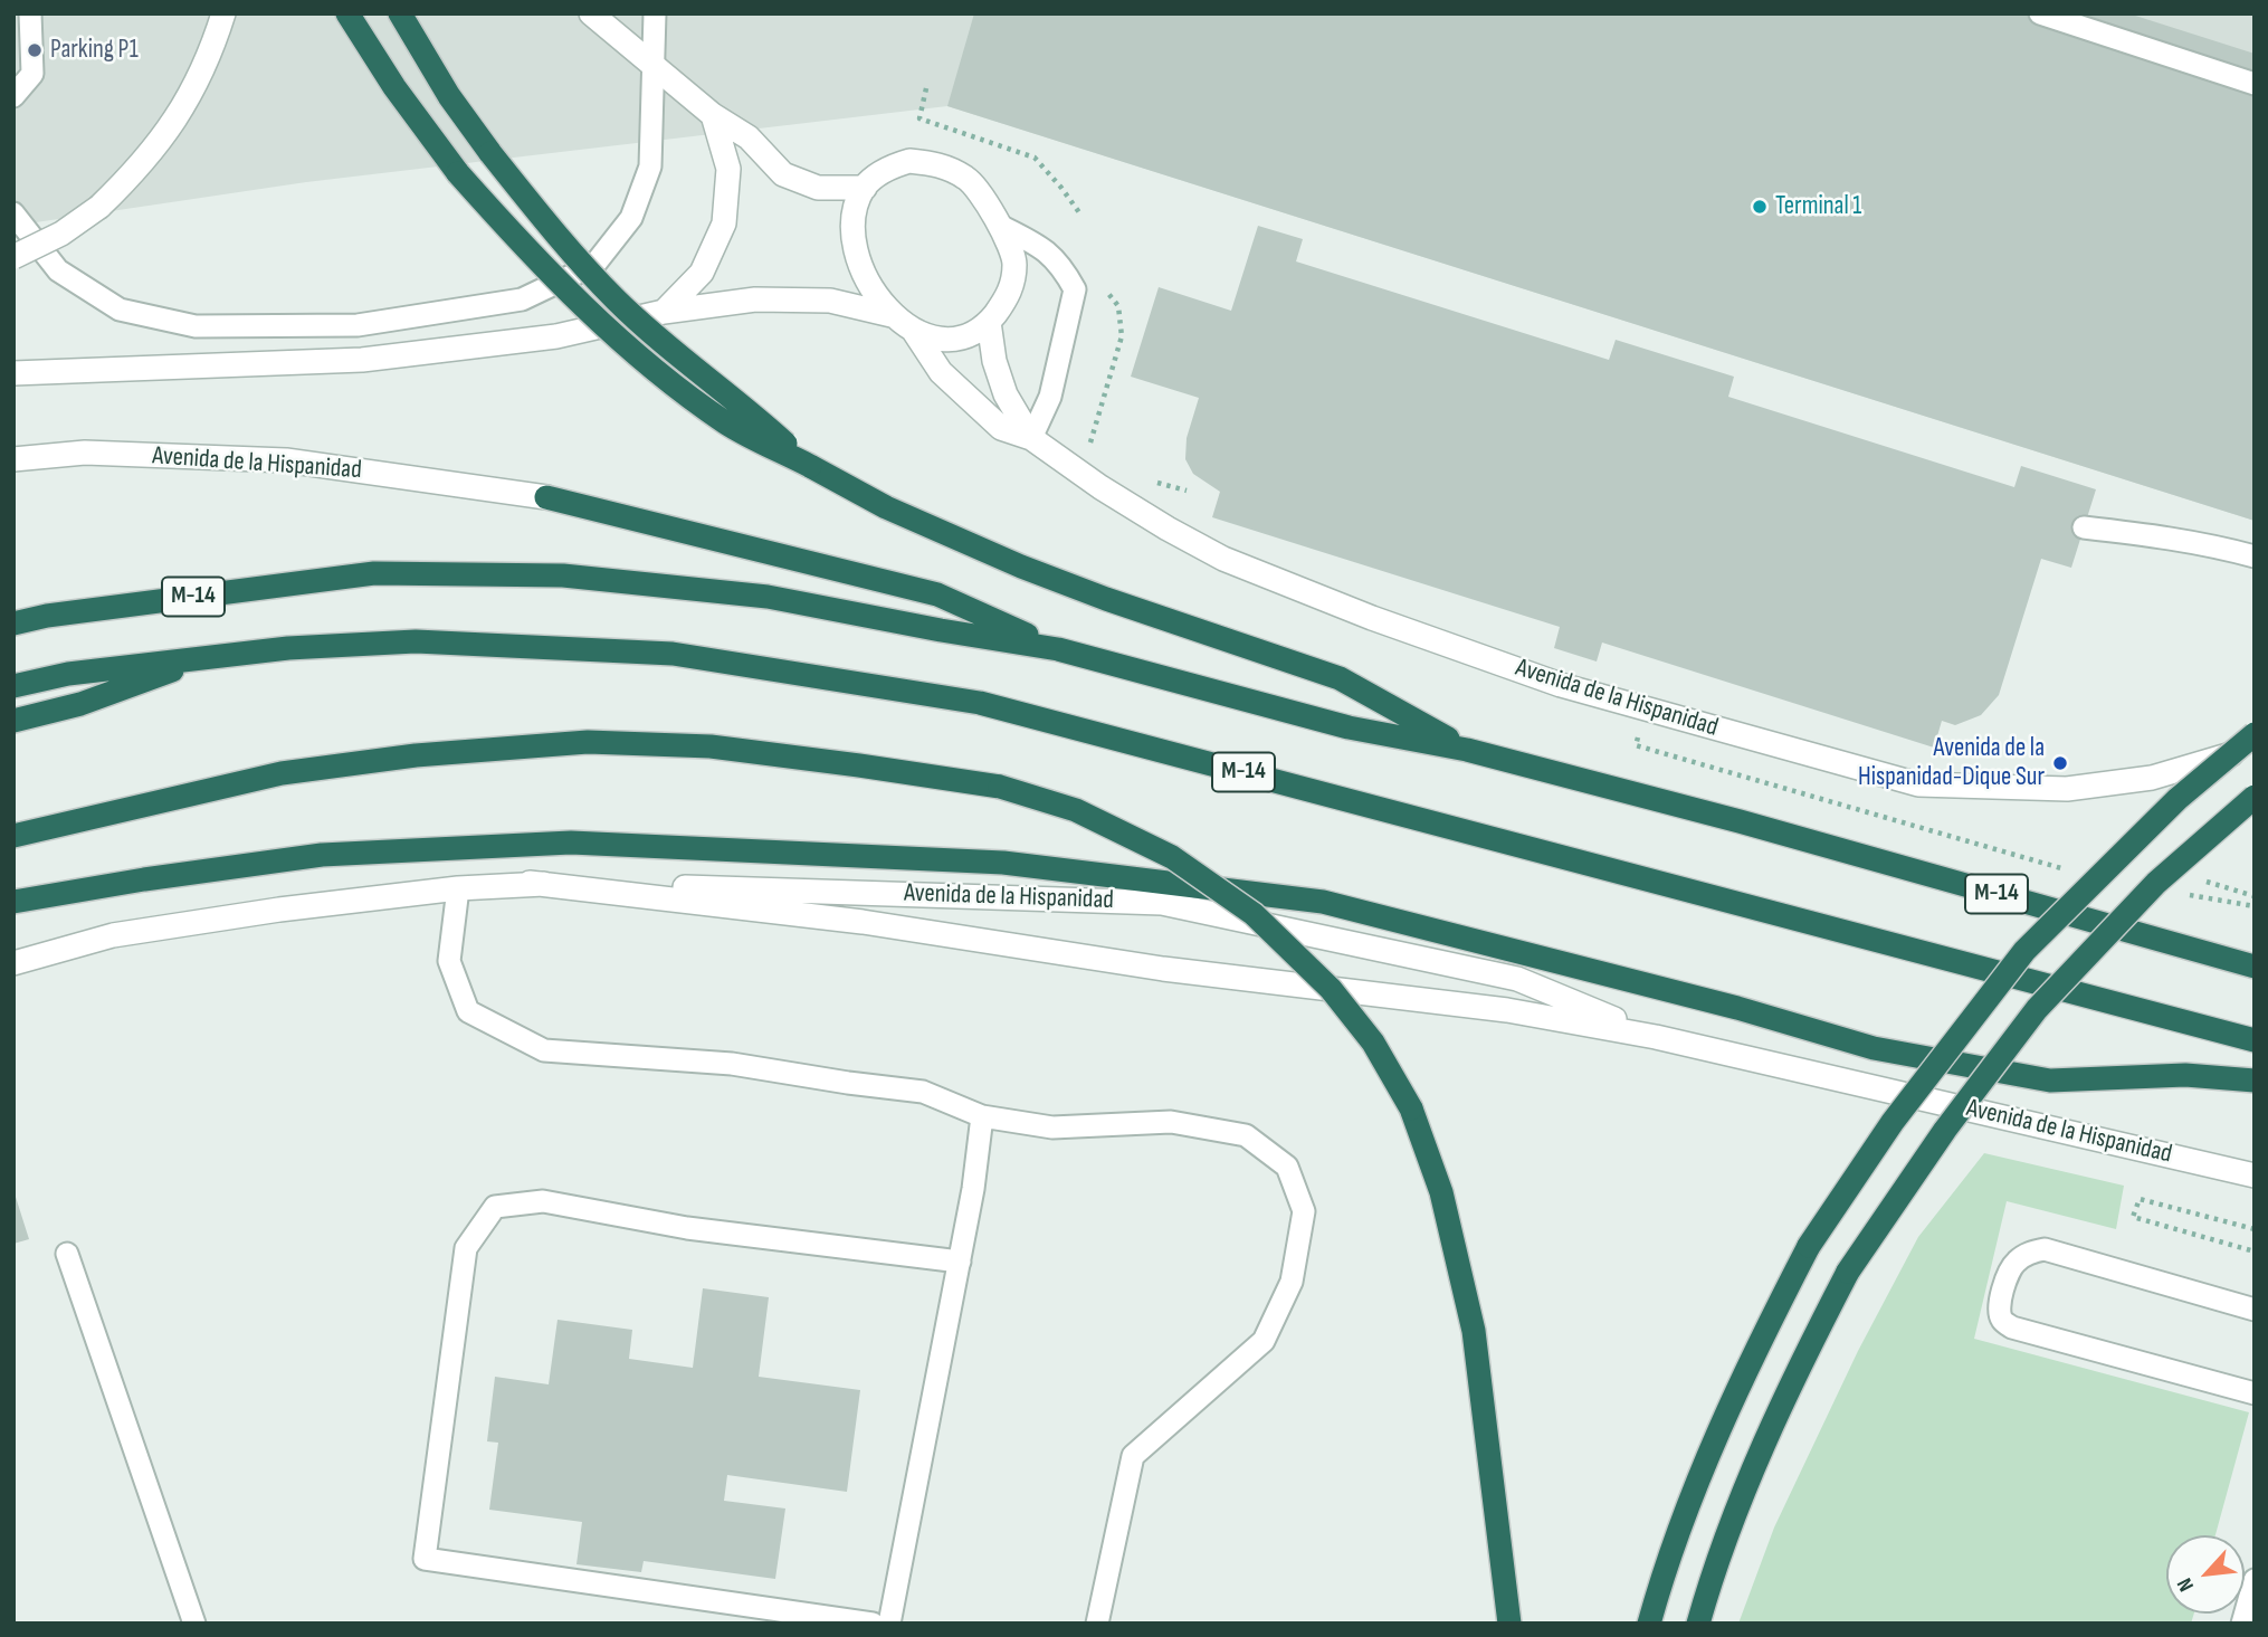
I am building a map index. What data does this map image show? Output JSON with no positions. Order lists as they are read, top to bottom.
{
  "streets": {
    "highway": ["M-14"],
    "street": ["Avenida de la Hispanidad"]
  },
  "places": ["Parking P1", "Terminal 1", "Avenida de la Hispanidad-Dique Sur"],
  "north": "bottom left"
}
